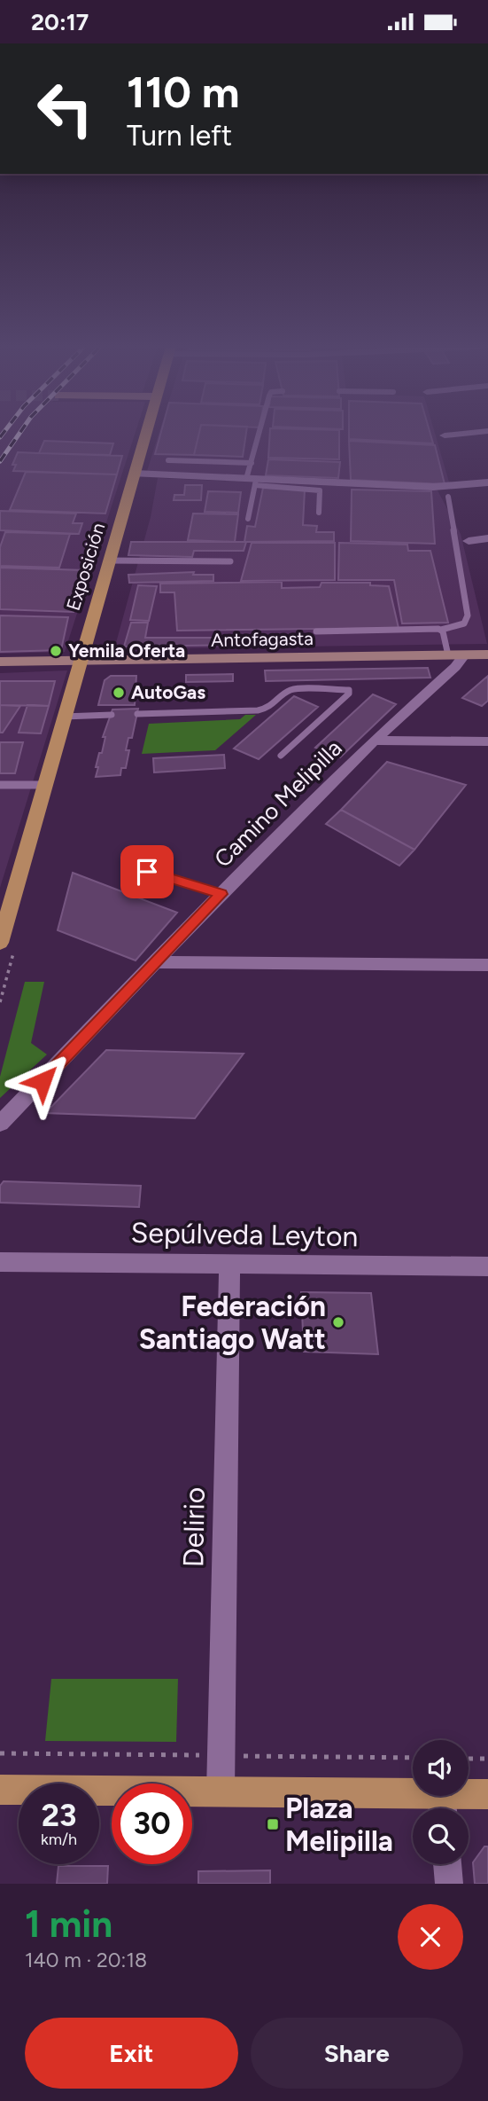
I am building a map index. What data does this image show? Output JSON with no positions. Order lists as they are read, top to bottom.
{
  "streets": {
    "main road": ["Exposición", "Antofagasta"],
    "street": ["Camino Melipilla", "Sepúlveda Leyton", "Delirio"]
  },
  "crossings": [
    ["Exposición", "Antofagasta"],
    ["Antofagasta", "Camino Melipilla"],
    ["Sepúlveda Leyton", "Delirio"]
  ],
  "places": {
    "other": ["Yemila Oferta", "AutoGas", "Federación Santiago Watt"],
    "transit": ["Plaza Melipilla"]
  },
  "page": {
    "status": "20:17",
    "turn": ["110 m", "Turn left"],
    "speed": "23 km/h",
    "limit": "30",
    "heading": ["1 min", "140 m · 20:18"],
    "buttons": ["Exit", "Share"]
  }
}
